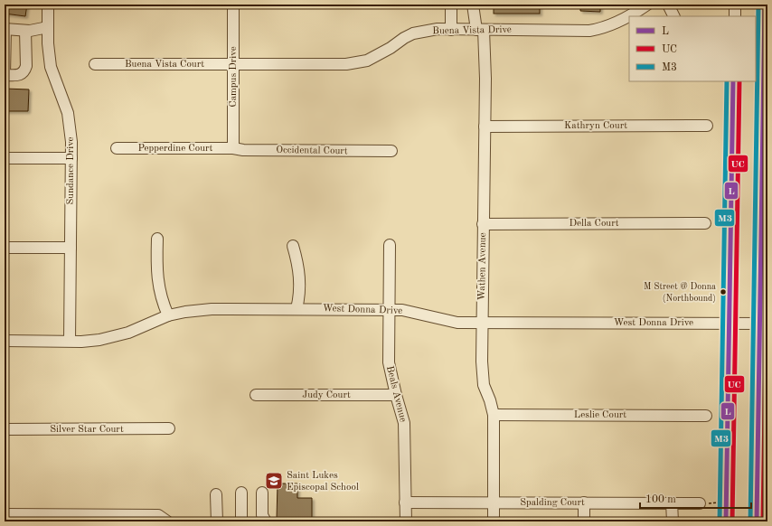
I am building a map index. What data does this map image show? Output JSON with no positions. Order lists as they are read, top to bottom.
{
  "streets": {
    "street": [
      "Buena Vista Drive",
      "Buena Vista Court",
      "Campus Drive",
      "Kathryn Court",
      "Pepperdine Court",
      "Occidental Court",
      "Sundance Drive",
      "Della Court",
      "Wathen Avenue",
      "West Donna Drive",
      "Beals Avenue",
      "Judy Court",
      "Leslie Court",
      "Silver Star Court",
      "Spalding Court"
    ]
  },
  "crossings": [
    ["Buena Vista Drive", "Buena Vista Court"],
    ["Buena Vista Drive", "Campus Drive"],
    ["Buena Vista Drive", "Wathen Avenue"],
    ["Buena Vista Court", "Campus Drive"],
    ["Campus Drive", "Pepperdine Court"],
    ["Campus Drive", "Occidental Court"],
    ["Kathryn Court", "Wathen Avenue"],
    ["Pepperdine Court", "Occidental Court"],
    ["Sundance Drive", "West Donna Drive"],
    ["Della Court", "Wathen Avenue"],
    ["Wathen Avenue", "West Donna Drive"],
    ["Wathen Avenue", "Leslie Court"],
    ["Wathen Avenue", "Spalding Court"],
    ["West Donna Drive", "Beals Avenue"],
    ["Beals Avenue", "Judy Court"],
    ["Beals Avenue", "Spalding Court"]
  ],
  "places": {
    "other": ["M Street @ Donna (Northbound)"],
    "school or university": ["Saint Lukes Episcopal School"]
  },
  "lines": ["transit line L", "transit line M3", "transit line UC"],
  "legend": ["L", "UC", "M3"],
  "scale_bar": "100 m"
}
